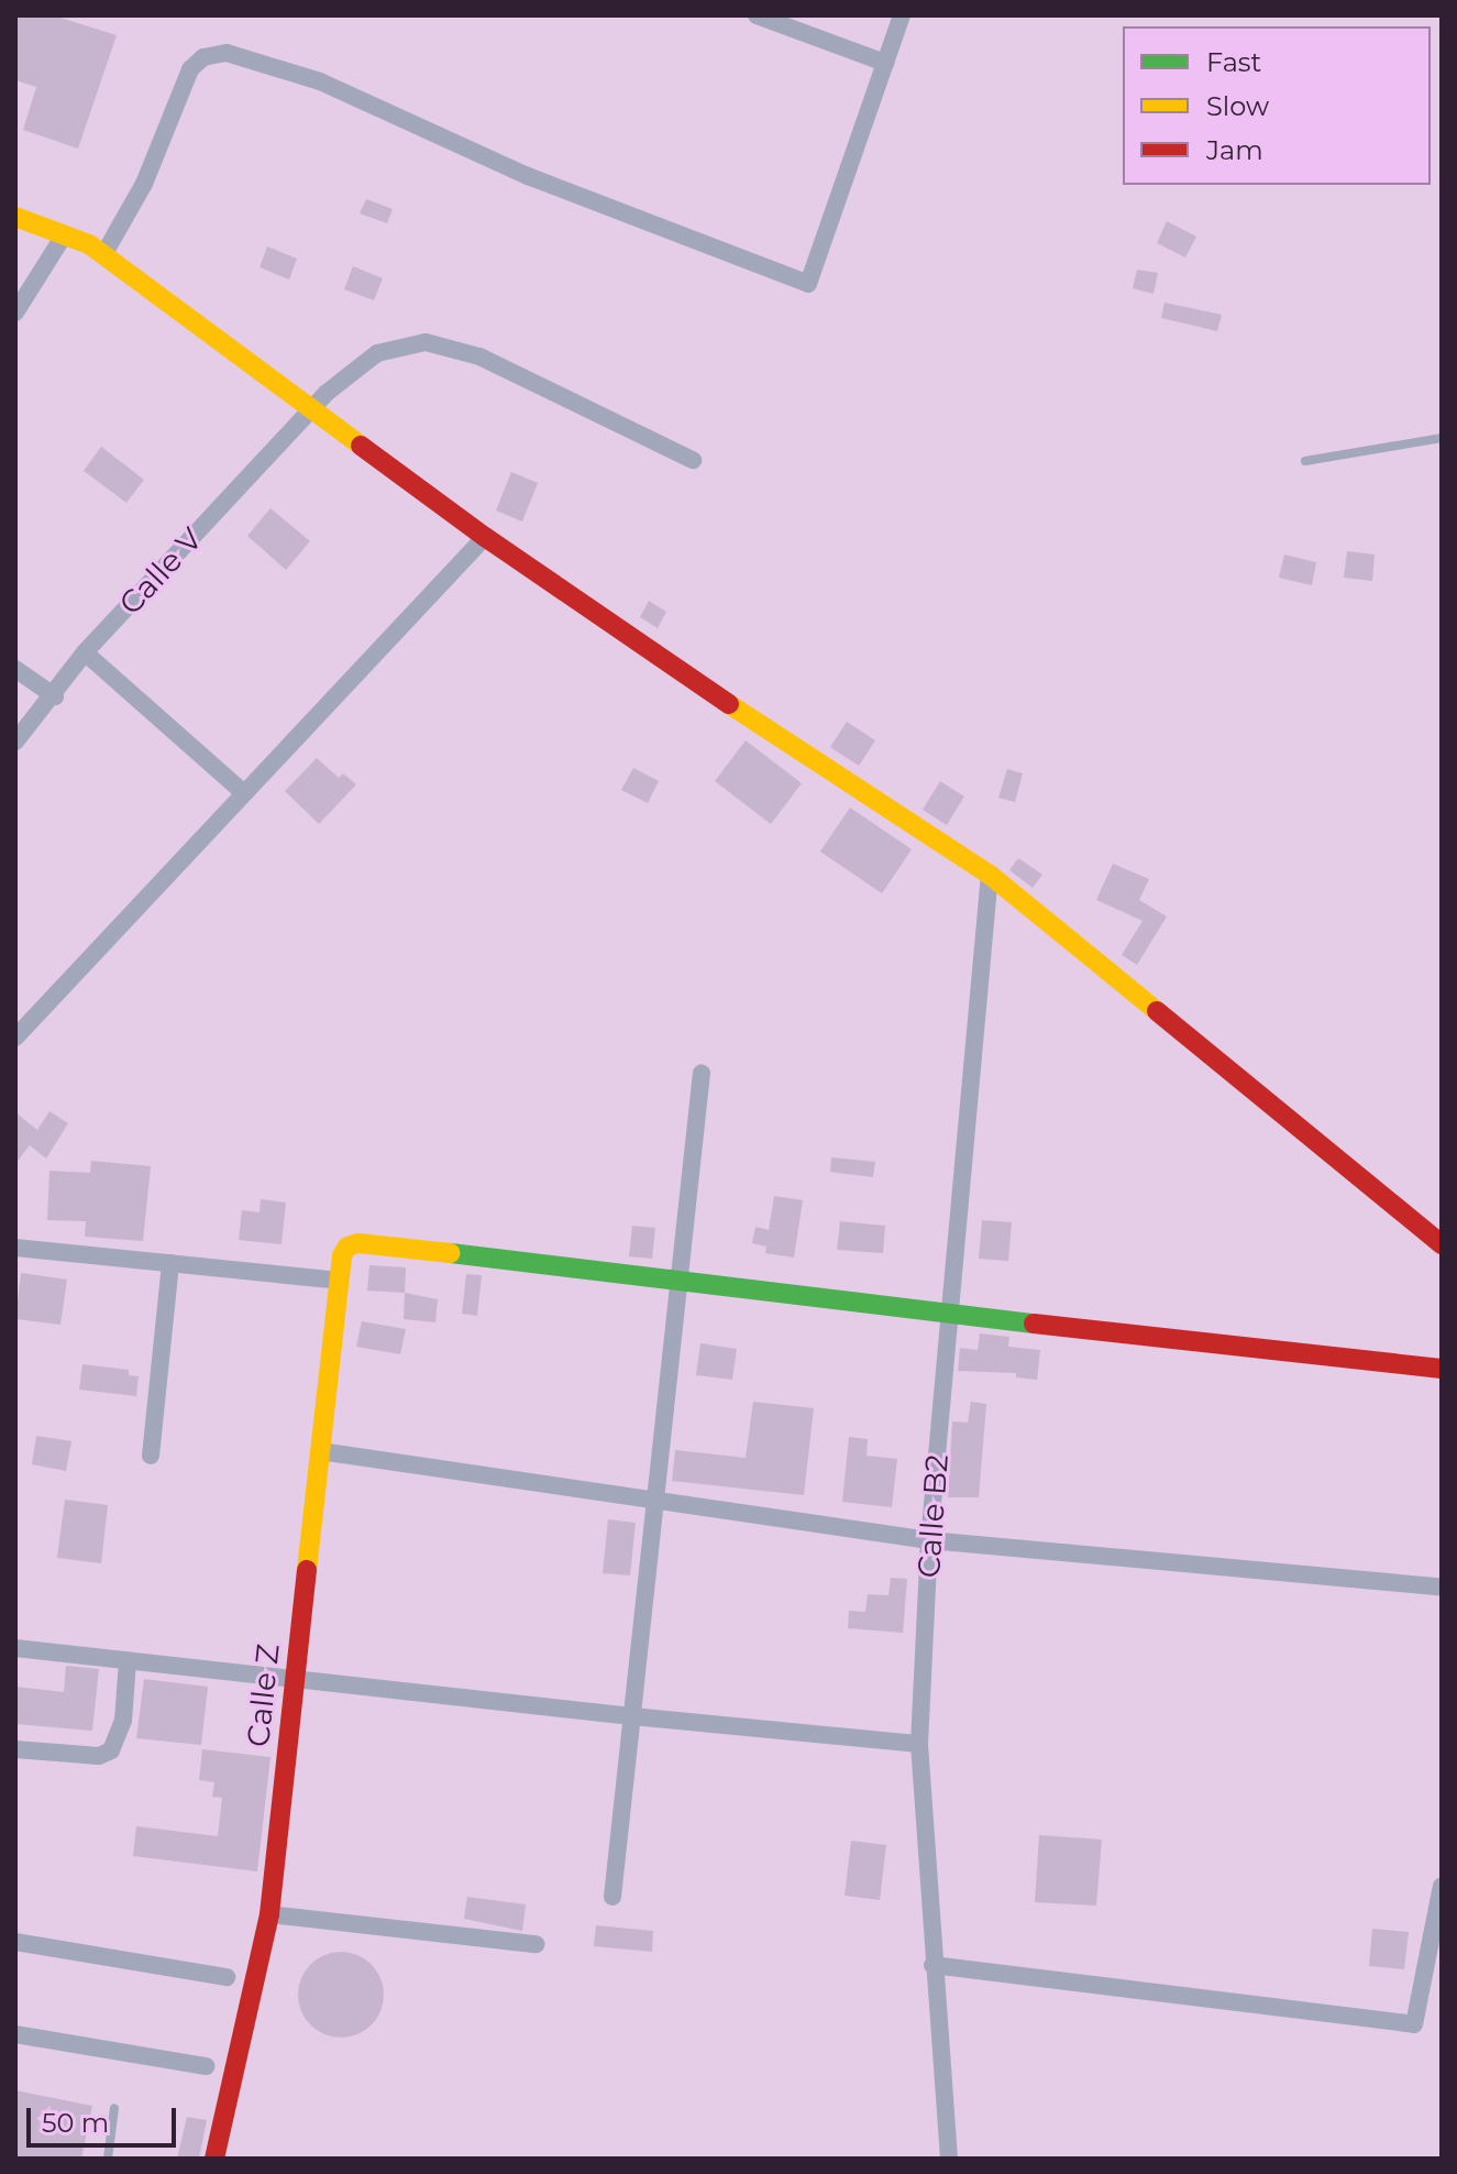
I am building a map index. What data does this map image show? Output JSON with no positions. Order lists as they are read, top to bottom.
{
  "streets": {
    "street": ["Calle V", "Calle B2", "Calle Z"]
  },
  "legend": ["Fast", "Slow", "Jam"],
  "scale_bar": "50 m"
}
